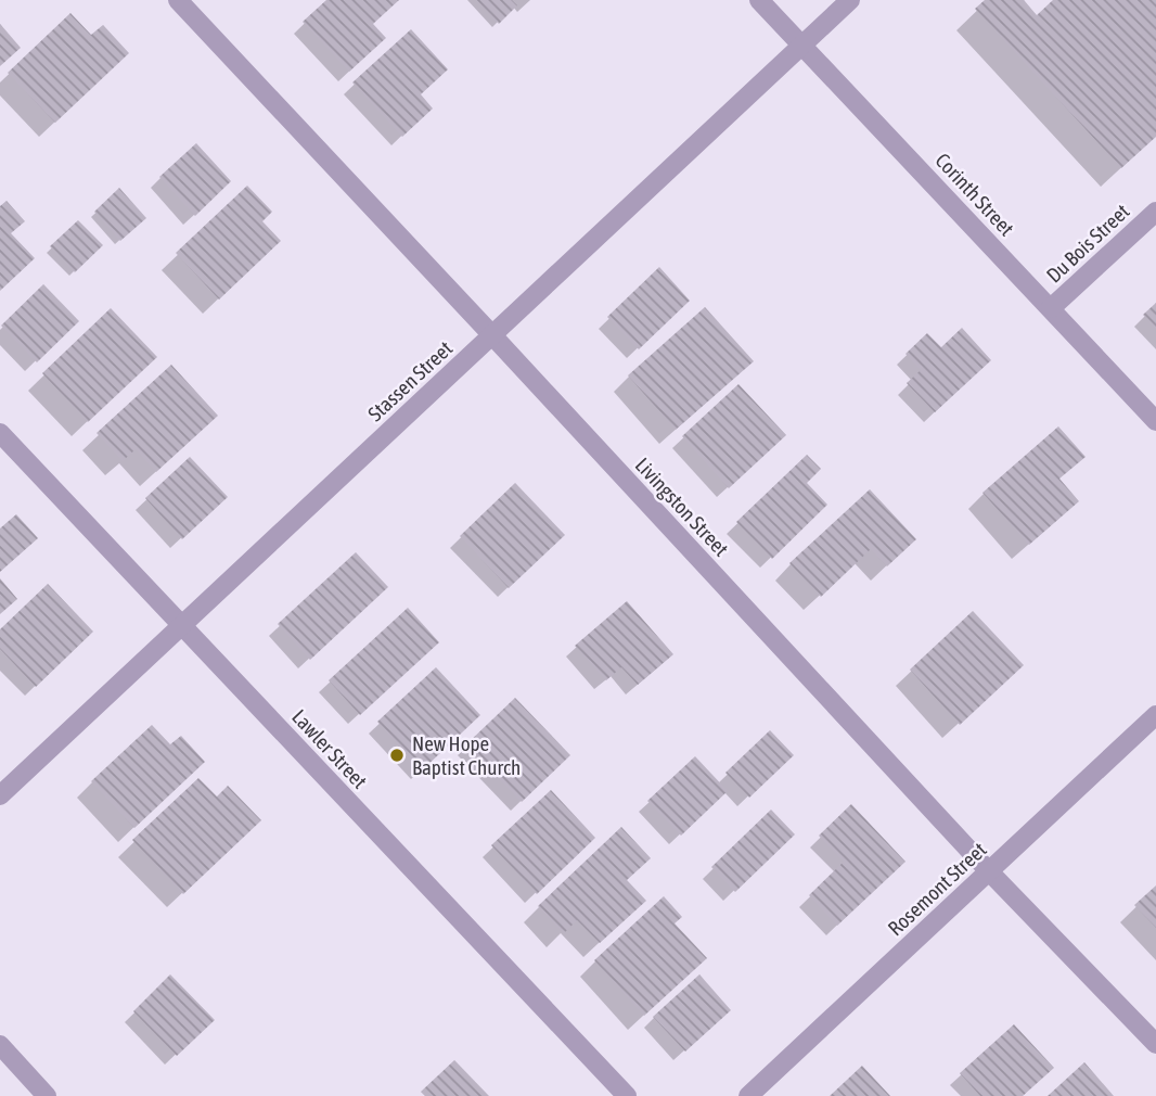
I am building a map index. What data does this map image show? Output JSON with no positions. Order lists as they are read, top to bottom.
{
  "streets": {
    "street": [
      "Corinth Street",
      "Du Bois Street",
      "Stassen Street",
      "Livingston Street",
      "Lawler Street",
      "Rosemont Street"
    ]
  },
  "crossings": [
    ["Corinth Street", "Du Bois Street"],
    ["Corinth Street", "Stassen Street"],
    ["Stassen Street", "Livingston Street"],
    ["Stassen Street", "Lawler Street"],
    ["Livingston Street", "Rosemont Street"]
  ],
  "places": ["New Hope Baptist Church"]
}
